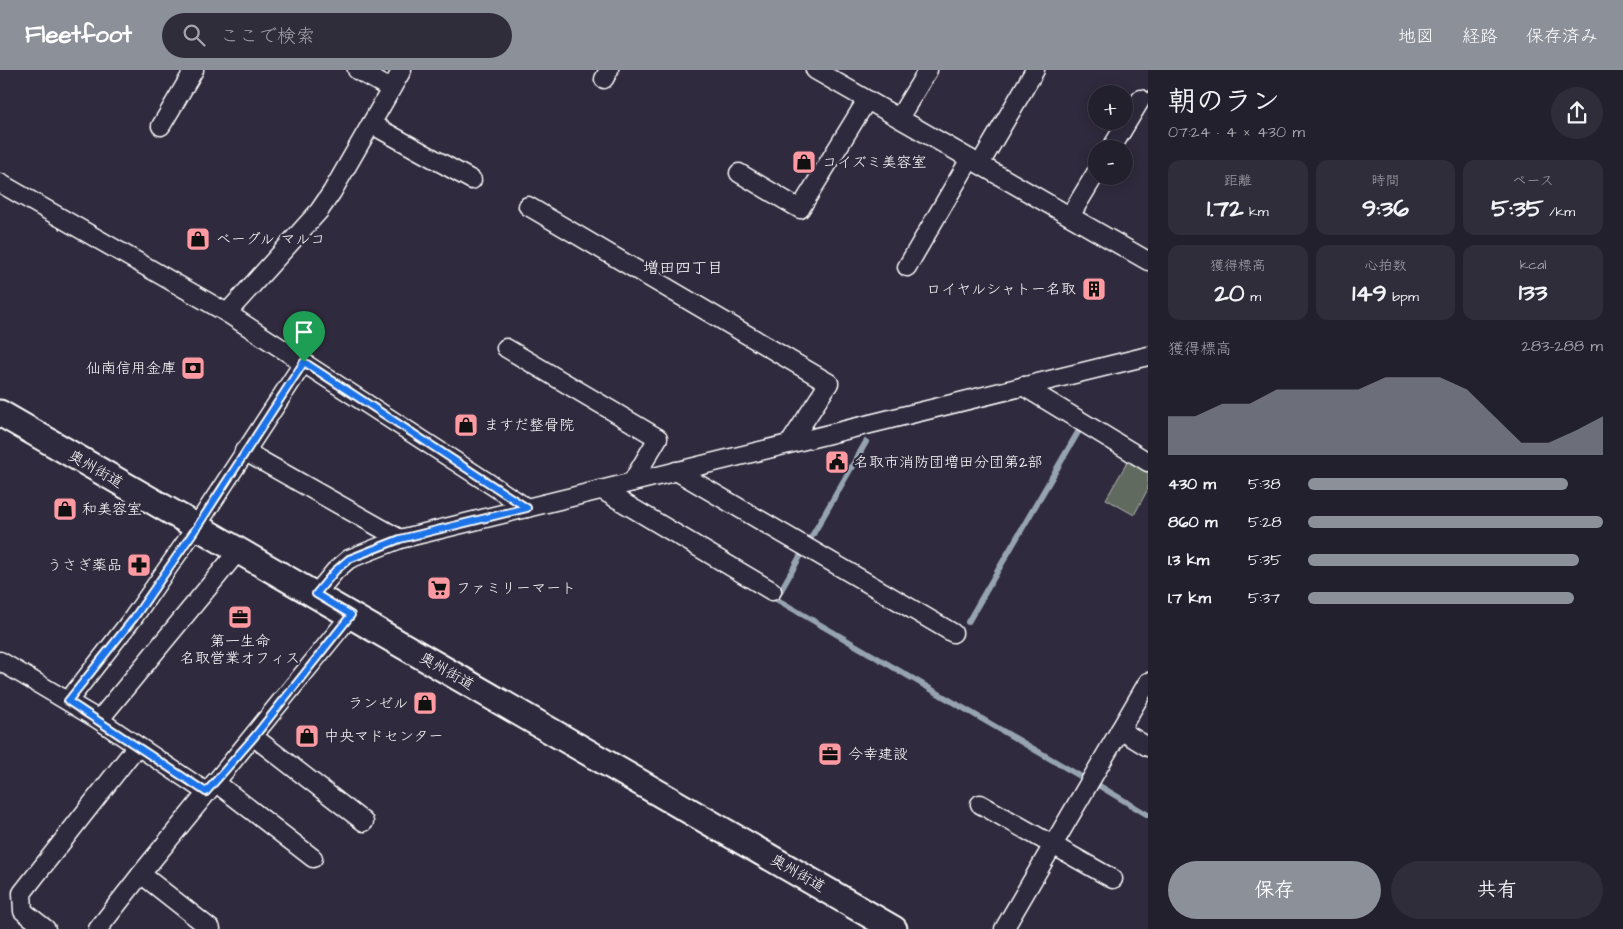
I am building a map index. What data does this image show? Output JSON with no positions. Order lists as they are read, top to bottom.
{
  "streets": {
    "main road": ["奥州街道"]
  },
  "districts": ["増田四丁目"],
  "places": {
    "shop": [
      "コイズミ美容室",
      "ベーグル マルコ",
      "ますだ整骨院",
      "和美容室",
      "ランゼル",
      "中央マドセンター"
    ],
    "building": ["ロイヤルシャトー名取"],
    "bank": ["仙南信用金庫"],
    "public building": ["名取市消防団増田分団第2部"],
    "pharmacy": ["うさぎ薬品"],
    "supermarket": ["ファミリーマート"],
    "office": ["第一生命 名取営業オフィス", "今幸建設"]
  },
  "page": {
    "header": "Fleetfoot",
    "search": "ここで検索",
    "nav": ["地図", "経路", "保存済み"],
    "heading": ["朝のラン", "07:24 · 4 × 430 m"],
    "map_buttons": ["+", "−"],
    "stats": [
      ["距離", "1.72 km"],
      ["時間", "9:36"],
      ["ペース", "5:35 /km"],
      ["獲得標高", "20 m"],
      ["心拍数", "149 bpm"],
      ["kcal", "133"]
    ],
    "chart": ["獲得標高", "283–288 m"],
    "list": [
      {
        "name": "430 m",
        "note": "5:38"
      },
      {
        "name": "860 m",
        "note": "5:28"
      },
      {
        "name": "1.3 km",
        "note": "5:35"
      },
      {
        "name": "1.7 km",
        "note": "5:37"
      }
    ],
    "buttons": ["保存", "共有"]
  }
}
